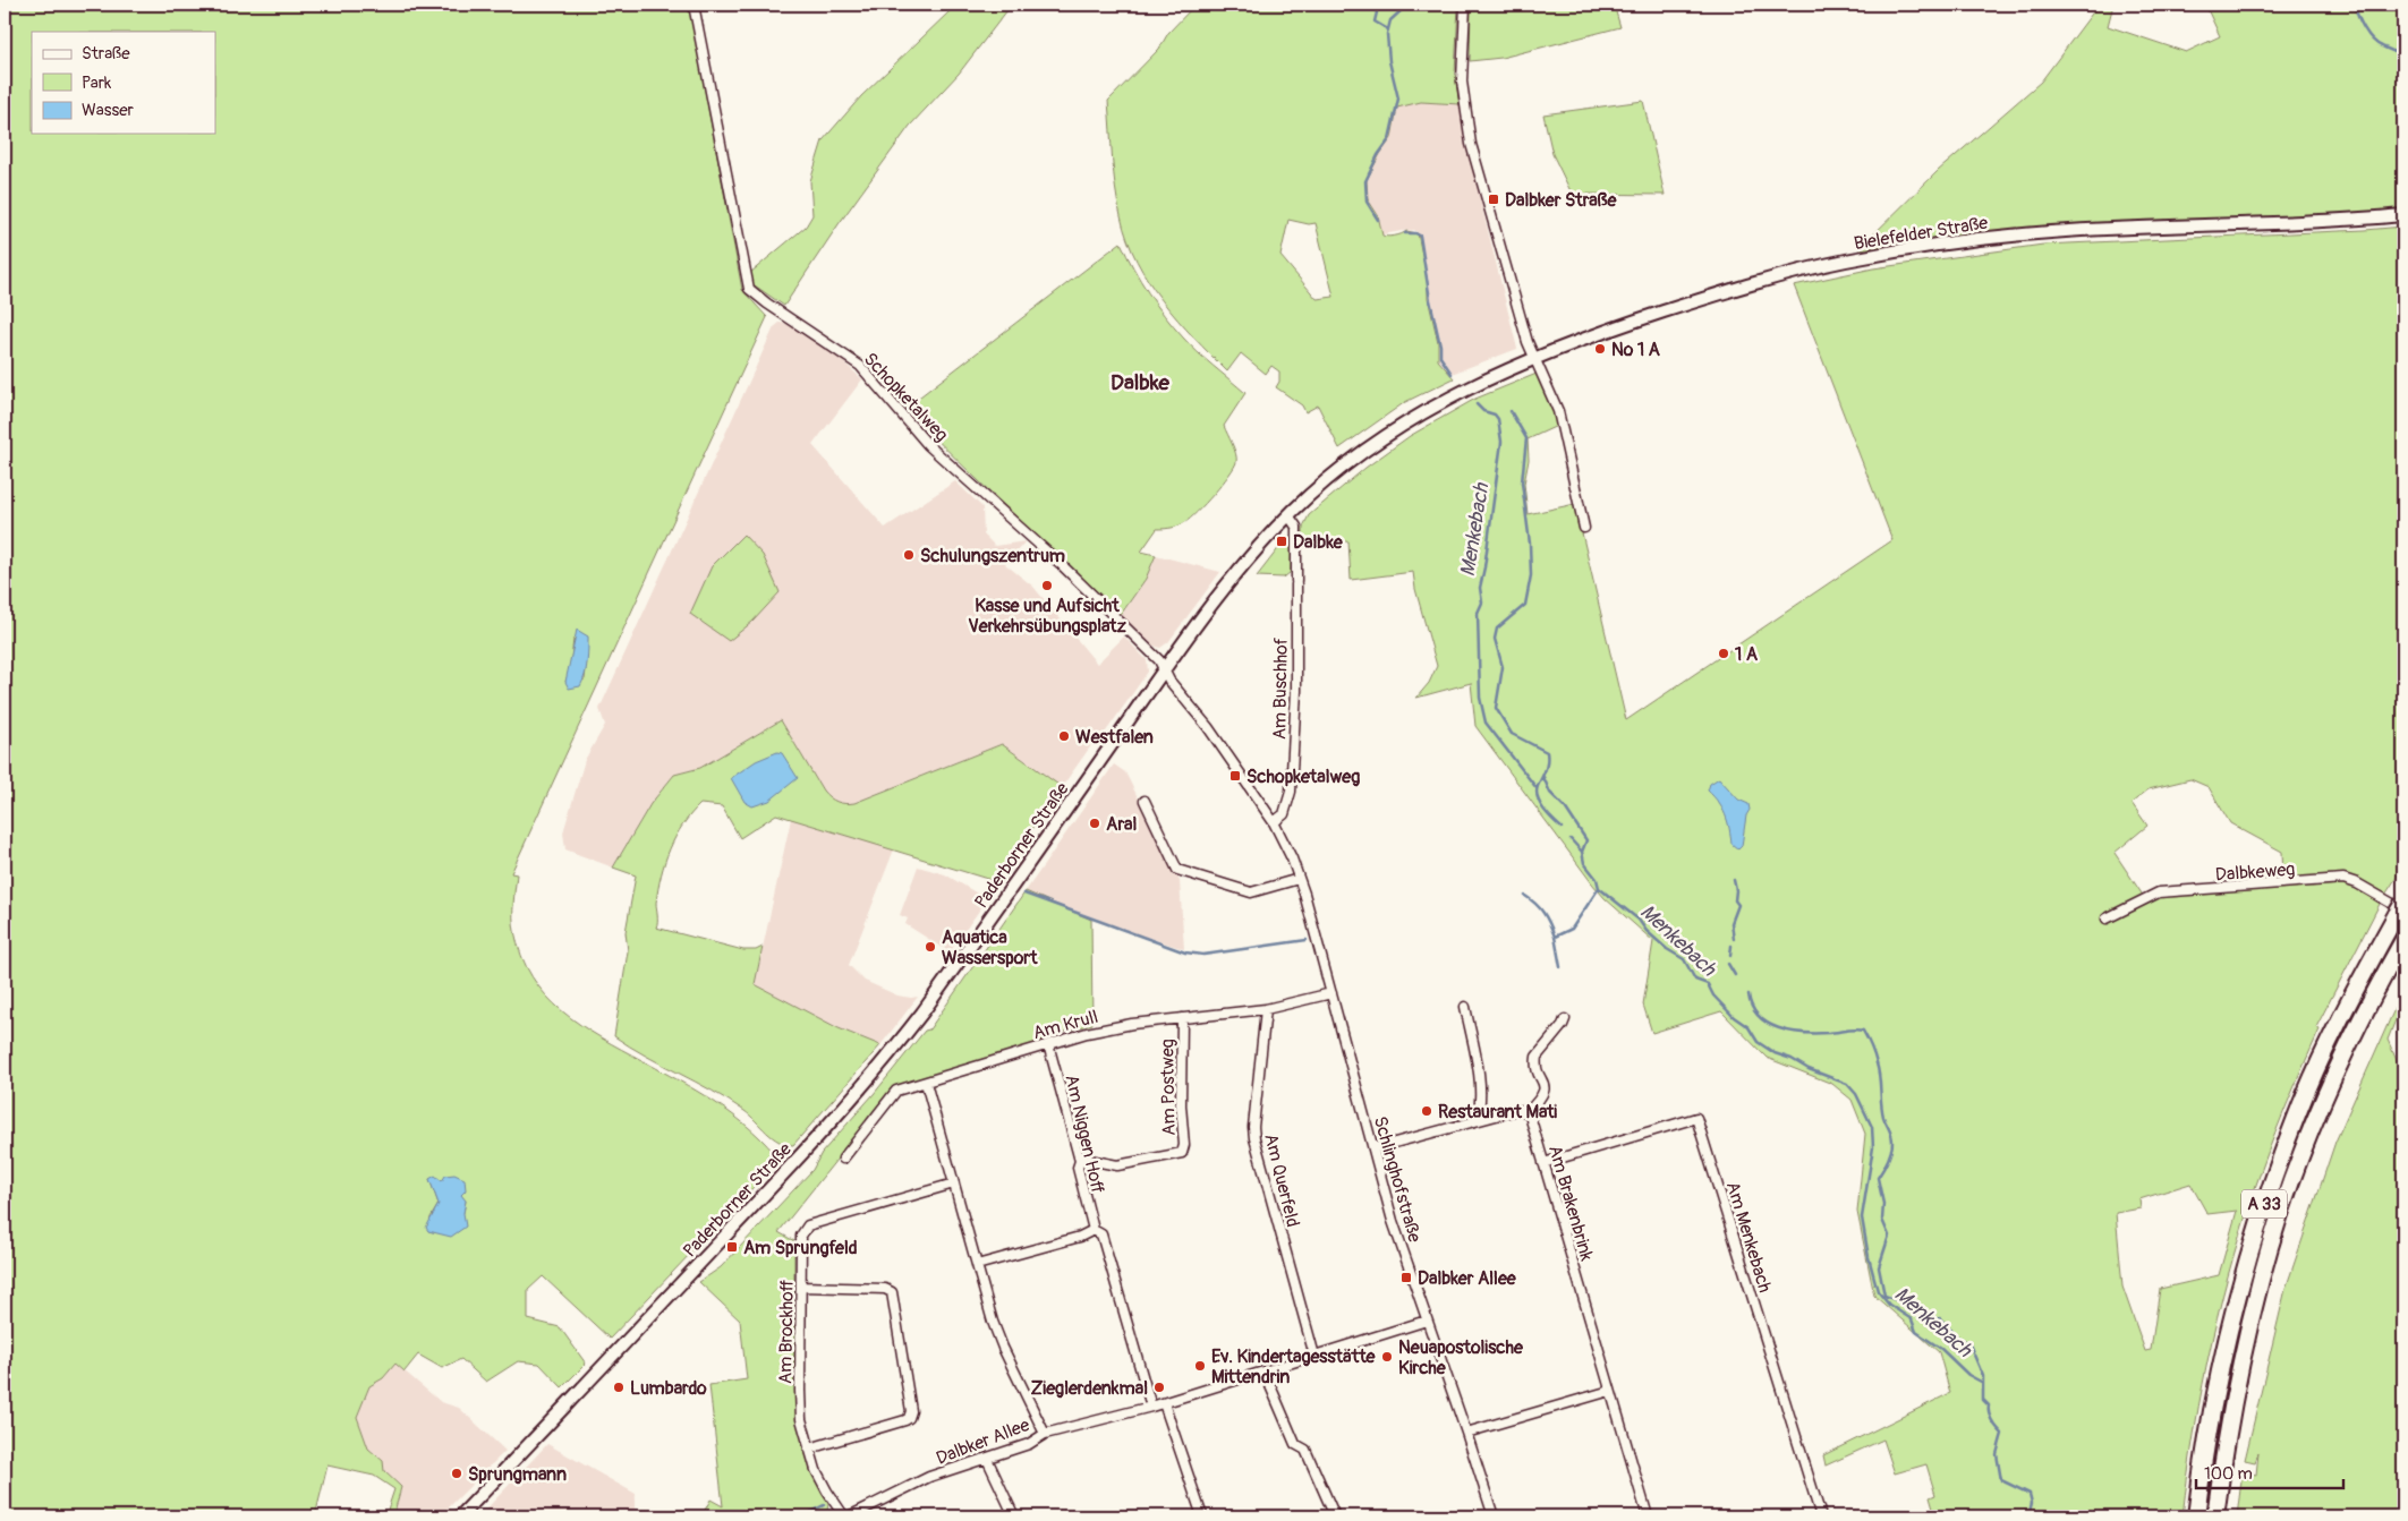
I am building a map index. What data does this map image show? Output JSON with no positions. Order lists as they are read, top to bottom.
{
  "streets": {
    "highway": ["A 33"],
    "main road": ["Bielefelder Straße", "Paderborner Straße"],
    "street": [
      "Schopketalweg",
      "Am Buschhof",
      "Dalbkeweg",
      "Am Krull",
      "Am Postweg",
      "Am Niggen Hoff",
      "Schlinghofstraße",
      "Am Querfeld",
      "Am Brakenbrink",
      "Am Menkebach",
      "Am Brockhoff",
      "Dalbker Allee"
    ]
  },
  "crossings": [
    ["Bielefelder Straße", "Paderborner Straße"],
    ["Schopketalweg", "Paderborner Straße"],
    ["Schopketalweg", "Schlinghofstraße"],
    ["Am Buschhof", "Paderborner Straße"],
    ["Am Buschhof", "Schlinghofstraße"],
    ["Paderborner Straße", "Schlinghofstraße"],
    ["Dalbkeweg", "A 33"],
    ["Am Krull", "Am Postweg"],
    ["Am Krull", "Am Niggen Hoff"],
    ["Am Krull", "Schlinghofstraße"],
    ["Am Krull", "Am Querfeld"],
    ["Am Postweg", "Am Niggen Hoff"],
    ["Am Niggen Hoff", "Dalbker Allee"],
    ["Schlinghofstraße", "Dalbker Allee"],
    ["Am Querfeld", "Dalbker Allee"],
    ["Am Brakenbrink", "Am Menkebach"]
  ],
  "districts": ["Dalbke"],
  "water": ["Menkebach"],
  "places": {
    "transit": [
      "Dalbker Straße",
      "Dalbke",
      "Schopketalweg",
      "Am Sprungfeld",
      "Dalbker Allee"
    ],
    "other": [
      "No 1 A",
      "Schulungszentrum",
      "Kasse und Aufsicht Verkehrsübungsplatz",
      "1 A",
      "Westfalen",
      "Aral",
      "Aquatica Wassersport",
      "Restaurant Mati",
      "Neuapostolische Kirche",
      "Ev. Kindertagesstätte Mittendrin",
      "Lumbardo",
      "Zieglerdenkmal",
      "Sprungmann"
    ]
  },
  "legend": ["Straße", "Park", "Wasser"],
  "scale_bar": "100 m"
}
